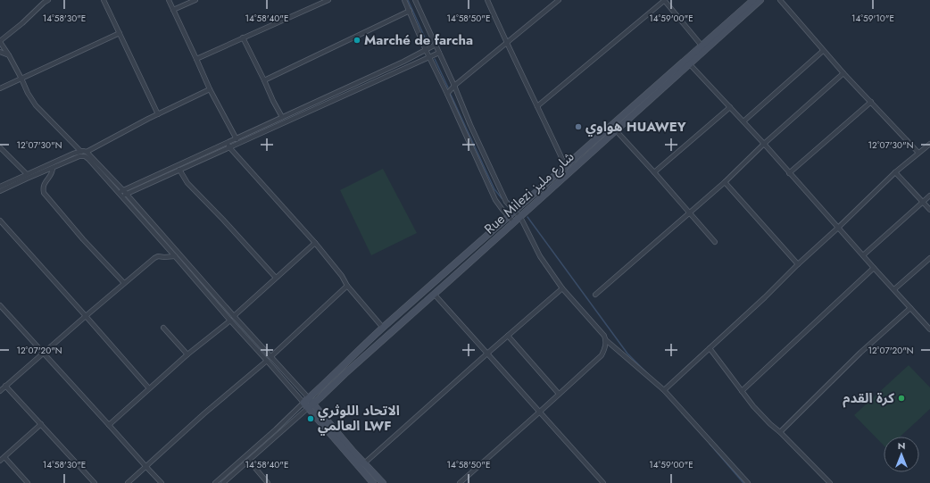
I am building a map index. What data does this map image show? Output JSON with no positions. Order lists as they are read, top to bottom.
{
  "streets": {
    "street": ["Rue Milezi شارع مليز"]
  },
  "places": [
    "Marché de farcha",
    "هواوي HUAWEY",
    "كرة القدم",
    "الاتحاد اللوثري العالمي LWF"
  ],
  "north": "top",
  "coordinates": [
    "14°58'30\"E",
    "14°58'40\"E",
    "14°58'50\"E",
    "14°59'00\"E",
    "14°59'10\"E",
    "12°07'30\"N",
    "12°07'20\"N"
  ]
}
